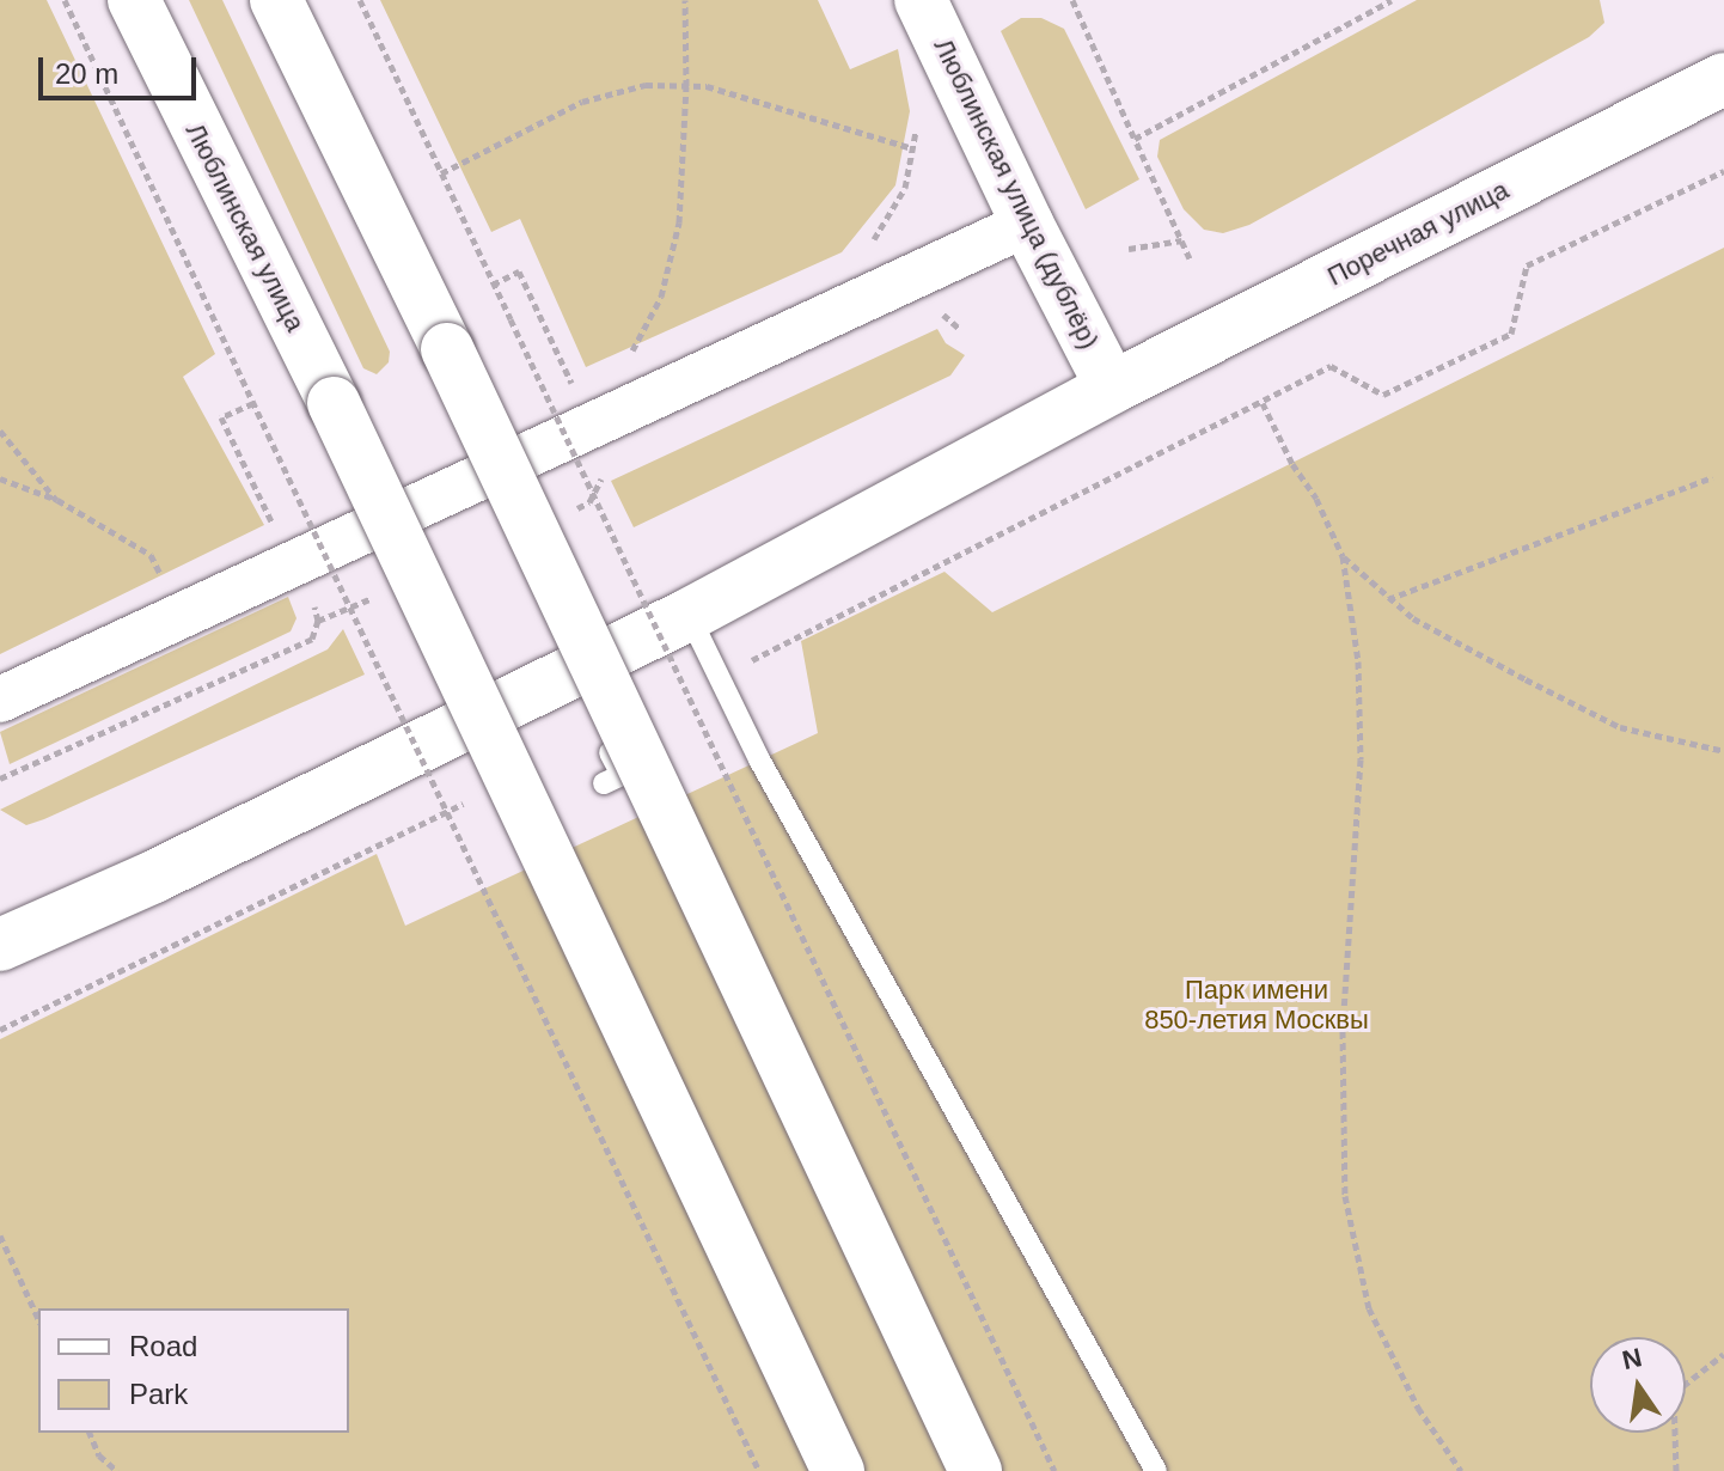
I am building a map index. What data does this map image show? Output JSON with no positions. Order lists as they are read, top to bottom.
{
  "streets": {
    "main road": ["Люблинская улица (дублёр)", "Люблинская улица", "Поречная улица"]
  },
  "crossings": [
    ["Люблинская улица (дублёр)", "Поречная улица"]
  ],
  "parks": ["Парк имени 850-летия Москвы"],
  "legend": ["Road", "Park"],
  "scale_bar": "20 m",
  "north": "top"
}
